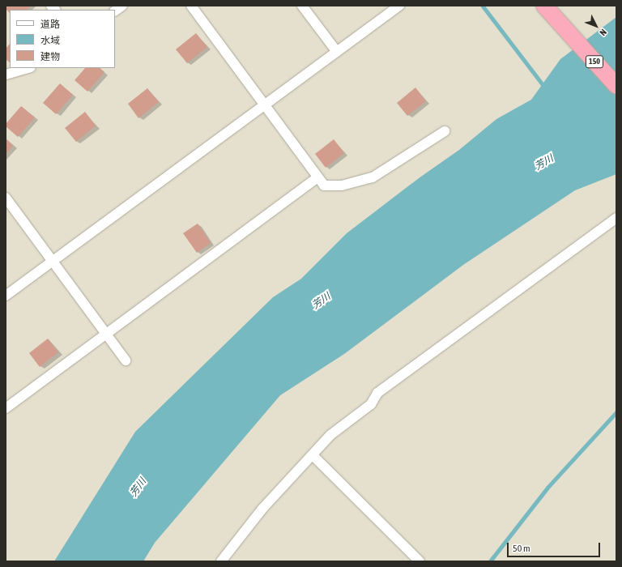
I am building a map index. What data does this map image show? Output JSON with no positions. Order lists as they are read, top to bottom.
{
  "streets": {
    "highway": ["150"]
  },
  "water": ["芳川"],
  "legend": ["道路", "水域", "建物"],
  "scale_bar": "50 m",
  "north": "bottom right"
}
